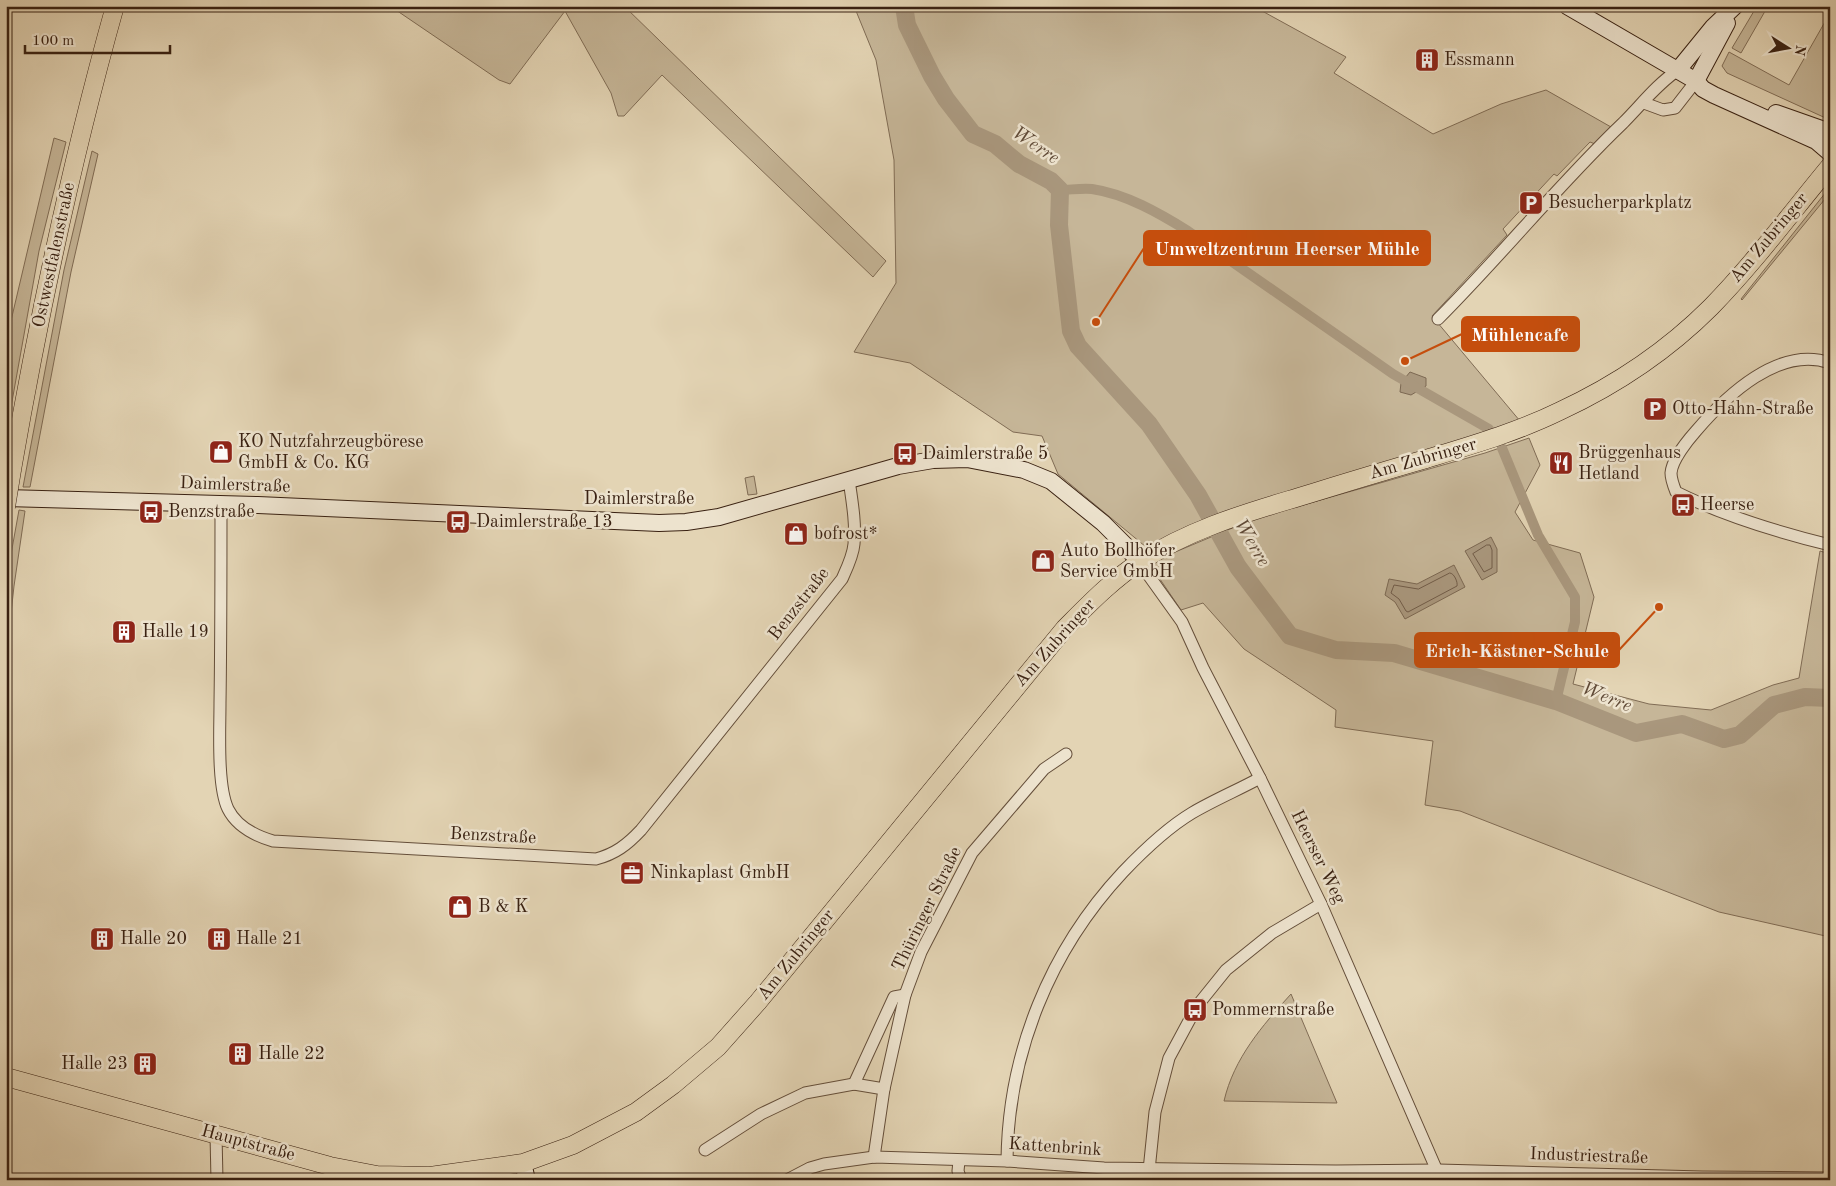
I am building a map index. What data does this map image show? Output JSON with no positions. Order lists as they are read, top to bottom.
{
  "streets": {
    "main road": ["Am Zubringer", "Ostwestfalenstraße", "Hauptstraße"],
    "street": [
      "Daimlerstraße",
      "Benzstraße",
      "Heerser Weg",
      "Thüringer Straße",
      "Kattenbrink",
      "Industriestraße"
    ]
  },
  "crossings": [
    ["Am Zubringer", "Daimlerstraße"],
    ["Am Zubringer", "Heerser Weg"],
    ["Am Zubringer", "Hauptstraße"],
    ["Daimlerstraße", "Benzstraße"],
    ["Daimlerstraße", "Heerser Weg"],
    ["Heerser Weg", "Kattenbrink"],
    ["Heerser Weg", "Industriestraße"],
    ["Thüringer Straße", "Kattenbrink"],
    ["Kattenbrink", "Industriestraße"]
  ],
  "water": ["Werre"],
  "places": {
    "building": [
      "Essmann",
      "Halle 19",
      "Halle 20",
      "Halle 21",
      "Halle 22",
      "Halle 23"
    ],
    "parking": ["Besucherparkplatz", "Otto-Hahn-Straße"],
    "other": ["Umweltzentrum Heerser Mühle", "Mühlencafe", "Erich-Kästner-Schule"],
    "shop": [
      "KO Nutzfahrzeugbörese GmbH & Co. KG",
      "bofrost*",
      "Auto Bollhöfer Service GmbH",
      "B & K"
    ],
    "bus stop": [
      "Daimlerstraße 5",
      "Heerse",
      "Benzstraße",
      "Daimlerstraße 13",
      "Pommernstraße"
    ],
    "restaurant": ["Brüggenhaus Hetland"],
    "office": ["Ninkaplast GmbH"]
  },
  "scale_bar": "100 m",
  "north": "right"
}
